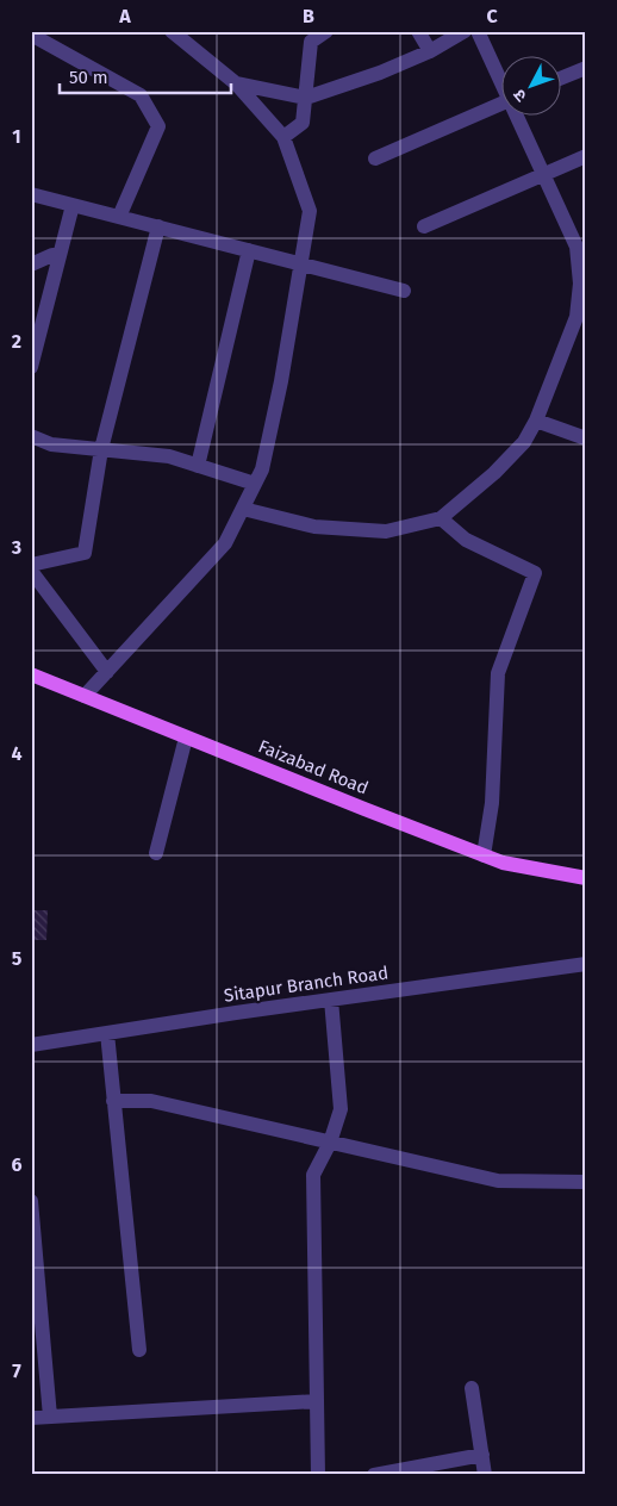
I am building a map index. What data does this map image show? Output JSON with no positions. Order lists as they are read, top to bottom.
{
  "streets": {
    "main road": ["Faizabad Road"],
    "street": ["Sitapur Branch Road"]
  },
  "scale_bar": "50 m",
  "north": "bottom left",
  "grid": {
    "columns": ["A", "B", "C"],
    "rows": [
      "1",
      "2",
      "3",
      "4",
      "5",
      "6",
      "7"
    ]
  }
}
